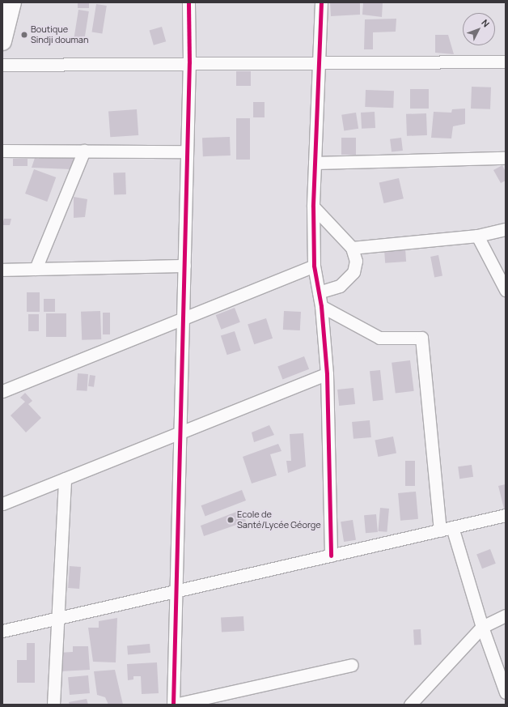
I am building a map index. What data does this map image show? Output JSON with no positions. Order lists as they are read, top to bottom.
{
  "places": ["Boutique Sindji douman", "Ecole de Santé/Lycée Géorge"],
  "north": "top right"
}
